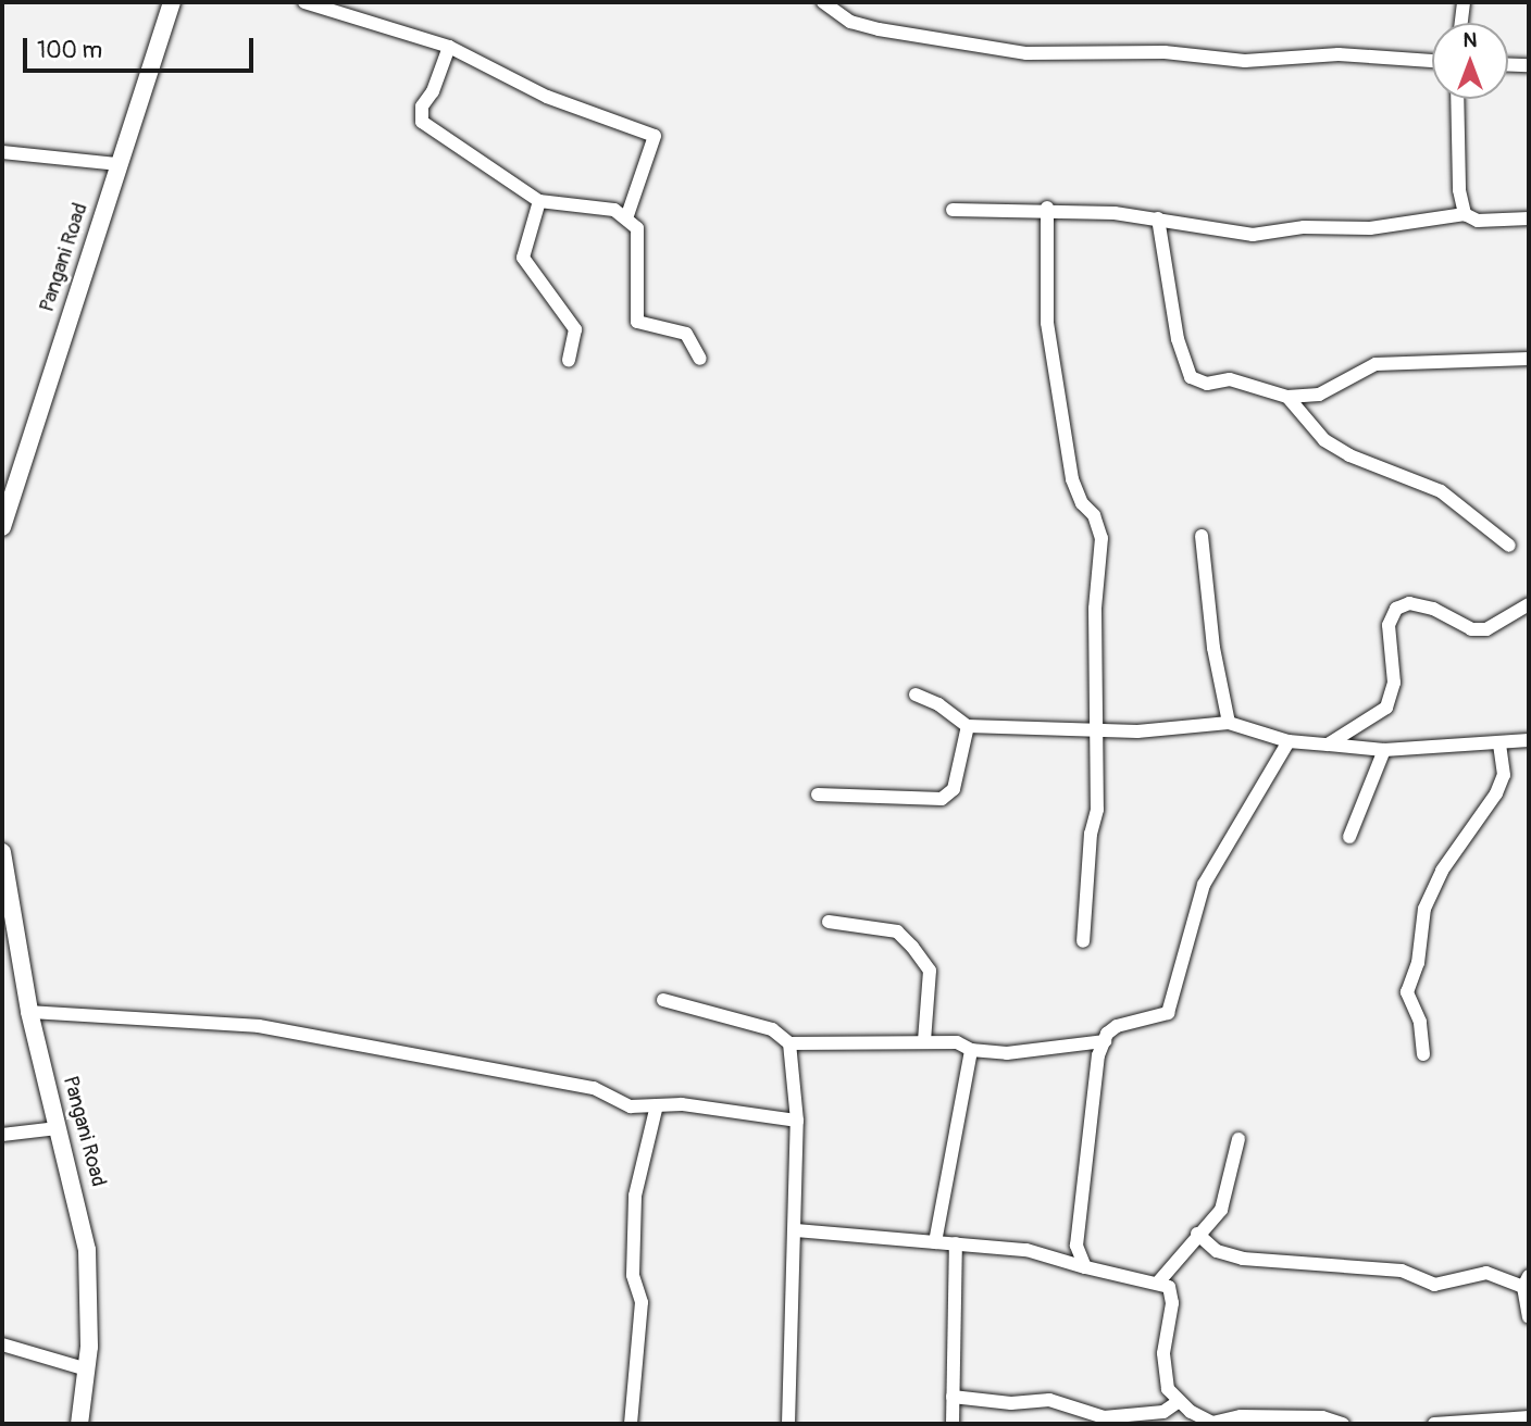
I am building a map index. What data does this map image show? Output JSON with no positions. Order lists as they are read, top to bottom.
{
  "streets": {
    "main road": ["Pangani Road"]
  },
  "scale_bar": "100 m",
  "north": "top"
}
